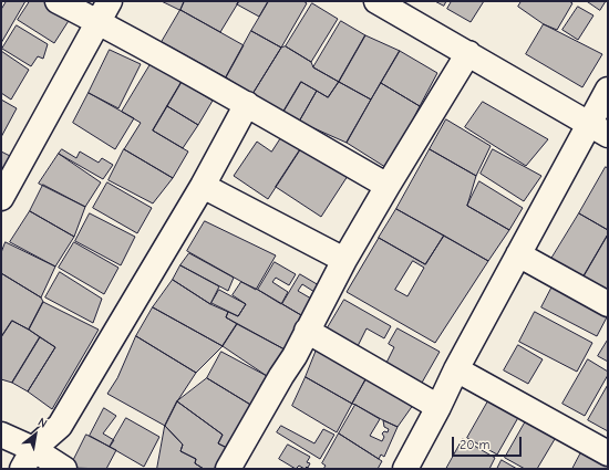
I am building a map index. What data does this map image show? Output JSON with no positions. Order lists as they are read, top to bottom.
{
  "scale_bar": "20 m",
  "north": "top right"
}
